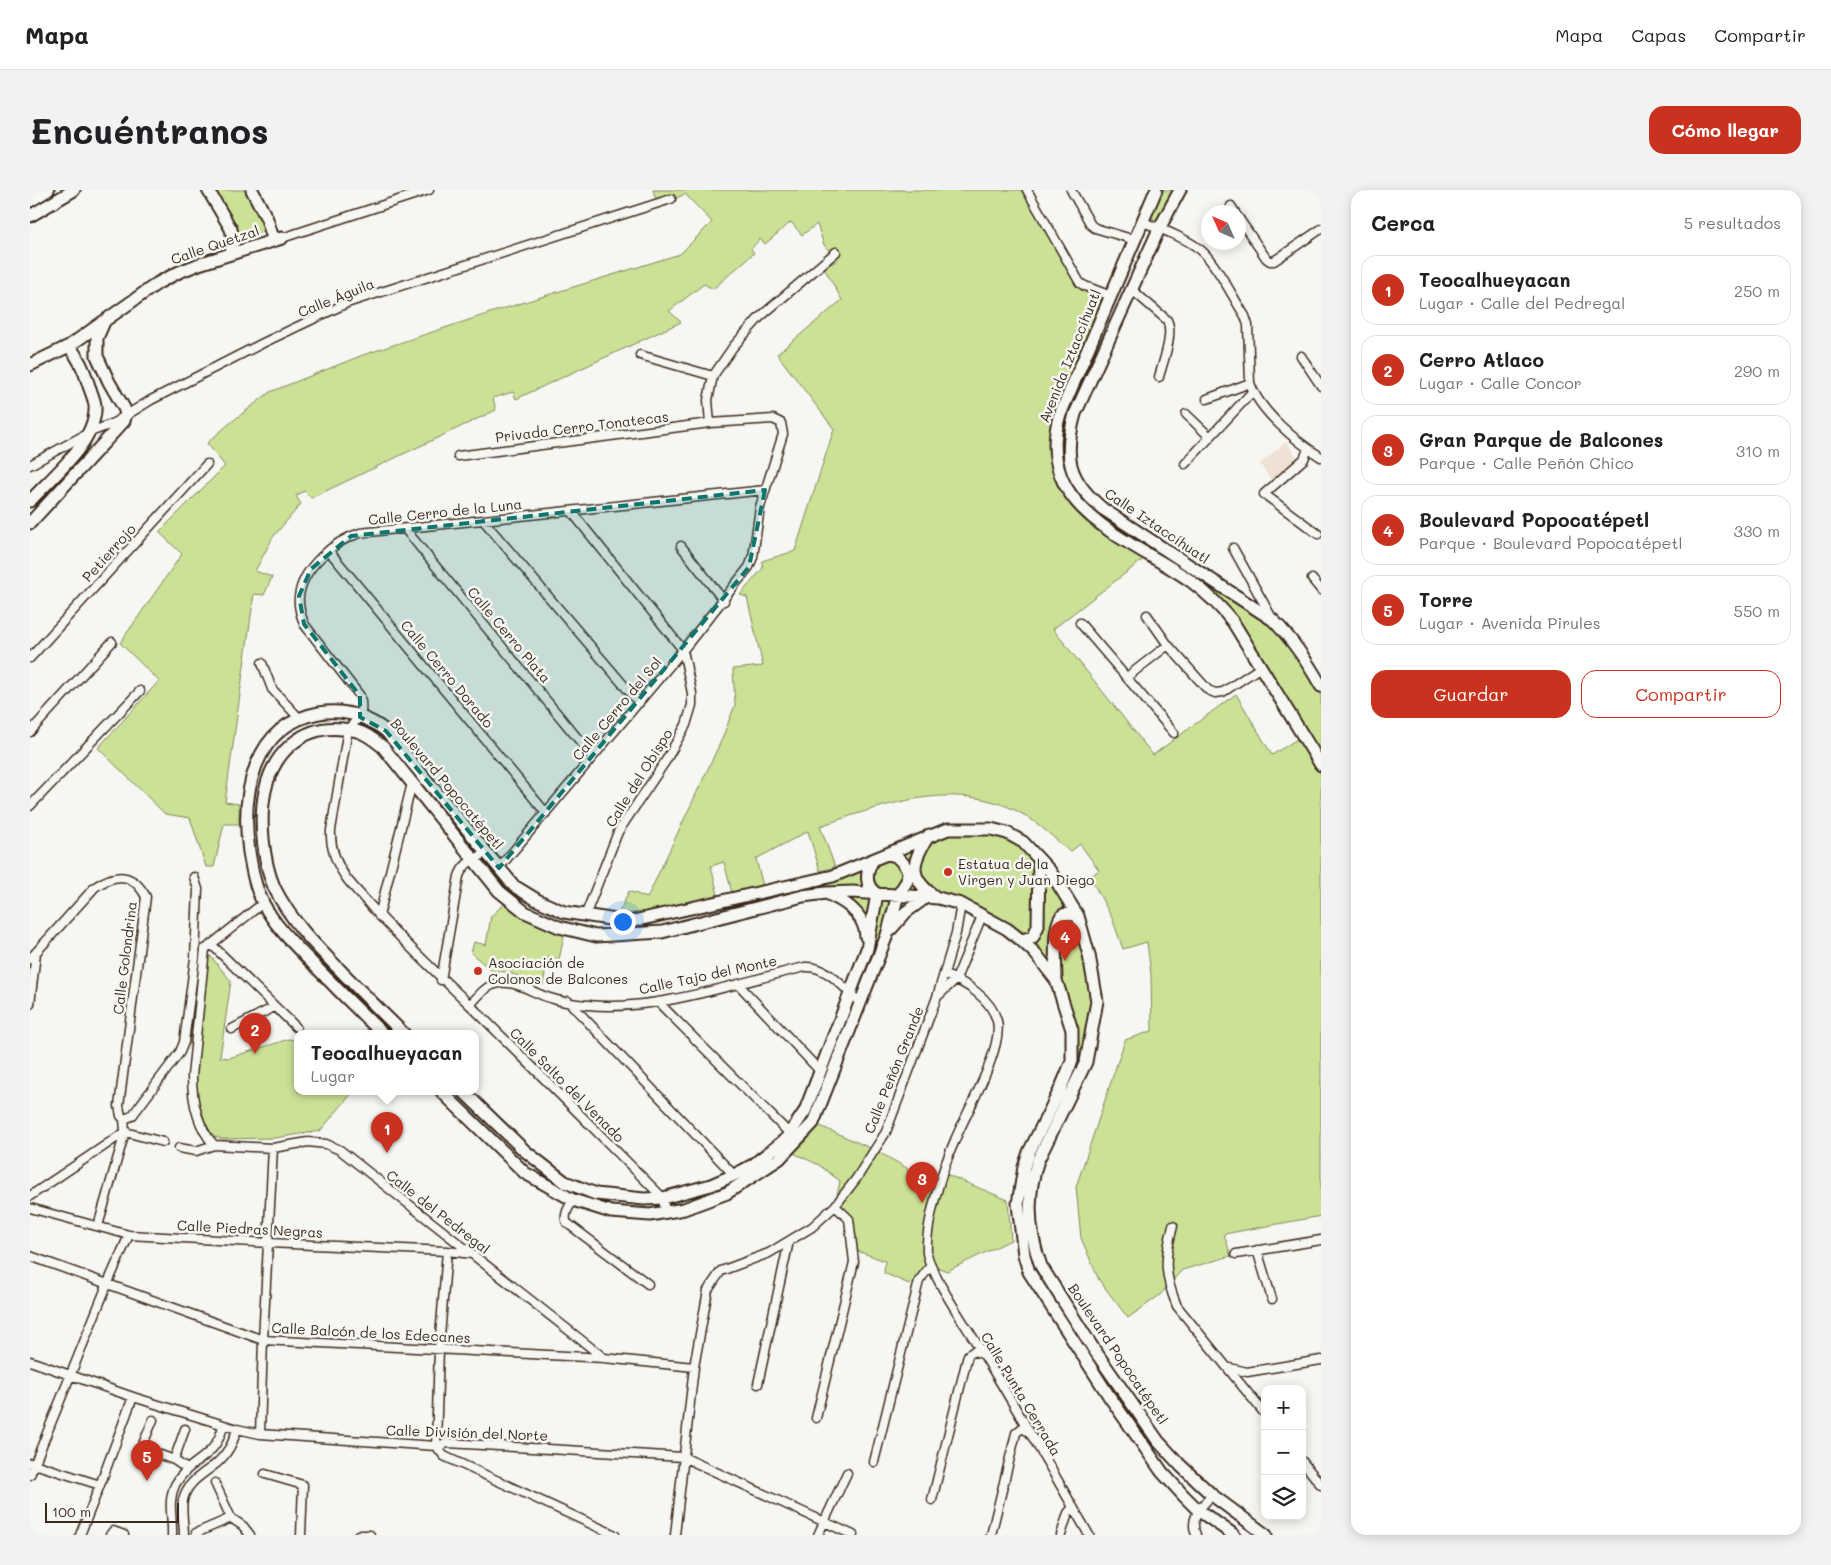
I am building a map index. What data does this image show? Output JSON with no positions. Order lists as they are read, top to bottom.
{
  "streets": {
    "street": [
      "Calle Quetzal",
      "Calle Águila",
      "Avenida Iztaccíhuatl",
      "Privada Cerro Tonatecas",
      "Calle Cerro de la Luna",
      "Calle Iztaccíhuatl",
      "Petierrojo",
      "Calle Cerro Plata",
      "Calle Cerro Dorado",
      "Calle Cerro del Sol",
      "Calle del Obispo",
      "Boulevard Popocatépetl",
      "Calle Golondrina",
      "Calle Tajo del Monte",
      "Calle Peñón Grande",
      "Calle Salto del Venado",
      "Calle del Pedregal",
      "Calle Piedras Negras",
      "Calle Balcón de los Edecanes",
      "Calle Punta Cerrada",
      "Calle División del Norte"
    ]
  },
  "crossings": [
    ["Privada Cerro Tonatecas", "Calle Cerro de la Luna"],
    ["Privada Cerro Tonatecas", "Calle Cerro del Sol"],
    ["Calle Cerro de la Luna", "Calle Cerro Plata"],
    ["Calle Cerro de la Luna", "Calle Cerro Dorado"],
    ["Calle Cerro de la Luna", "Calle Cerro del Sol"],
    ["Calle Cerro de la Luna", "Boulevard Popocatépetl"],
    ["Calle Cerro Plata", "Calle Cerro del Sol"],
    ["Calle Cerro Dorado", "Calle Cerro del Sol"],
    ["Calle Cerro del Sol", "Calle del Obispo"],
    ["Calle Cerro del Sol", "Boulevard Popocatépetl"],
    ["Calle del Obispo", "Boulevard Popocatépetl"],
    ["Boulevard Popocatépetl", "Calle Peñón Grande"],
    ["Boulevard Popocatépetl", "Calle Salto del Venado"],
    ["Calle Golondrina", "Calle Piedras Negras"],
    ["Calle Tajo del Monte", "Calle Salto del Venado"],
    ["Calle Peñón Grande", "Calle Balcón de los Edecanes"],
    ["Calle del Pedregal", "Calle Piedras Negras"],
    ["Calle del Pedregal", "Calle Balcón de los Edecanes"]
  ],
  "places": ["Estatua de la Virgen y Juan Diego", "Asociación de Colonos de Balcones"],
  "scale_bar": "100 m",
  "north": "top left",
  "page": {
    "header": "Mapa",
    "nav": ["Mapa", "Capas", "Compartir"],
    "buttons": [
      "Cómo llegar",
      ["Guardar", "Compartir"]
    ],
    "title": "Encuéntranos",
    "heading": ["Cerca", "5 resultados"],
    "list": [
      {
        "mark": "1",
        "name": "Teocalhueyacan",
        "note": "Lugar · Calle del Pedregal",
        "value": "250 m"
      },
      {
        "mark": "2",
        "name": "Cerro Atlaco",
        "note": "Lugar · Calle Concor",
        "value": "290 m"
      },
      {
        "mark": "3",
        "name": "Gran Parque de Balcones",
        "note": "Parque · Calle Peñón Chico",
        "value": "310 m"
      },
      {
        "mark": "4",
        "name": "Boulevard Popocatépetl",
        "note": "Parque · Boulevard Popocatépetl",
        "value": "330 m"
      },
      {
        "mark": "5",
        "name": "Torre",
        "note": "Lugar · Avenida Pirules",
        "value": "550 m"
      }
    ],
    "pins": [
      "4",
      "2",
      "1",
      "3",
      "5"
    ],
    "popup": ["Teocalhueyacan", "Lugar"],
    "map_buttons": ["+", "−"],
    "scale": "100 m"
  }
}
